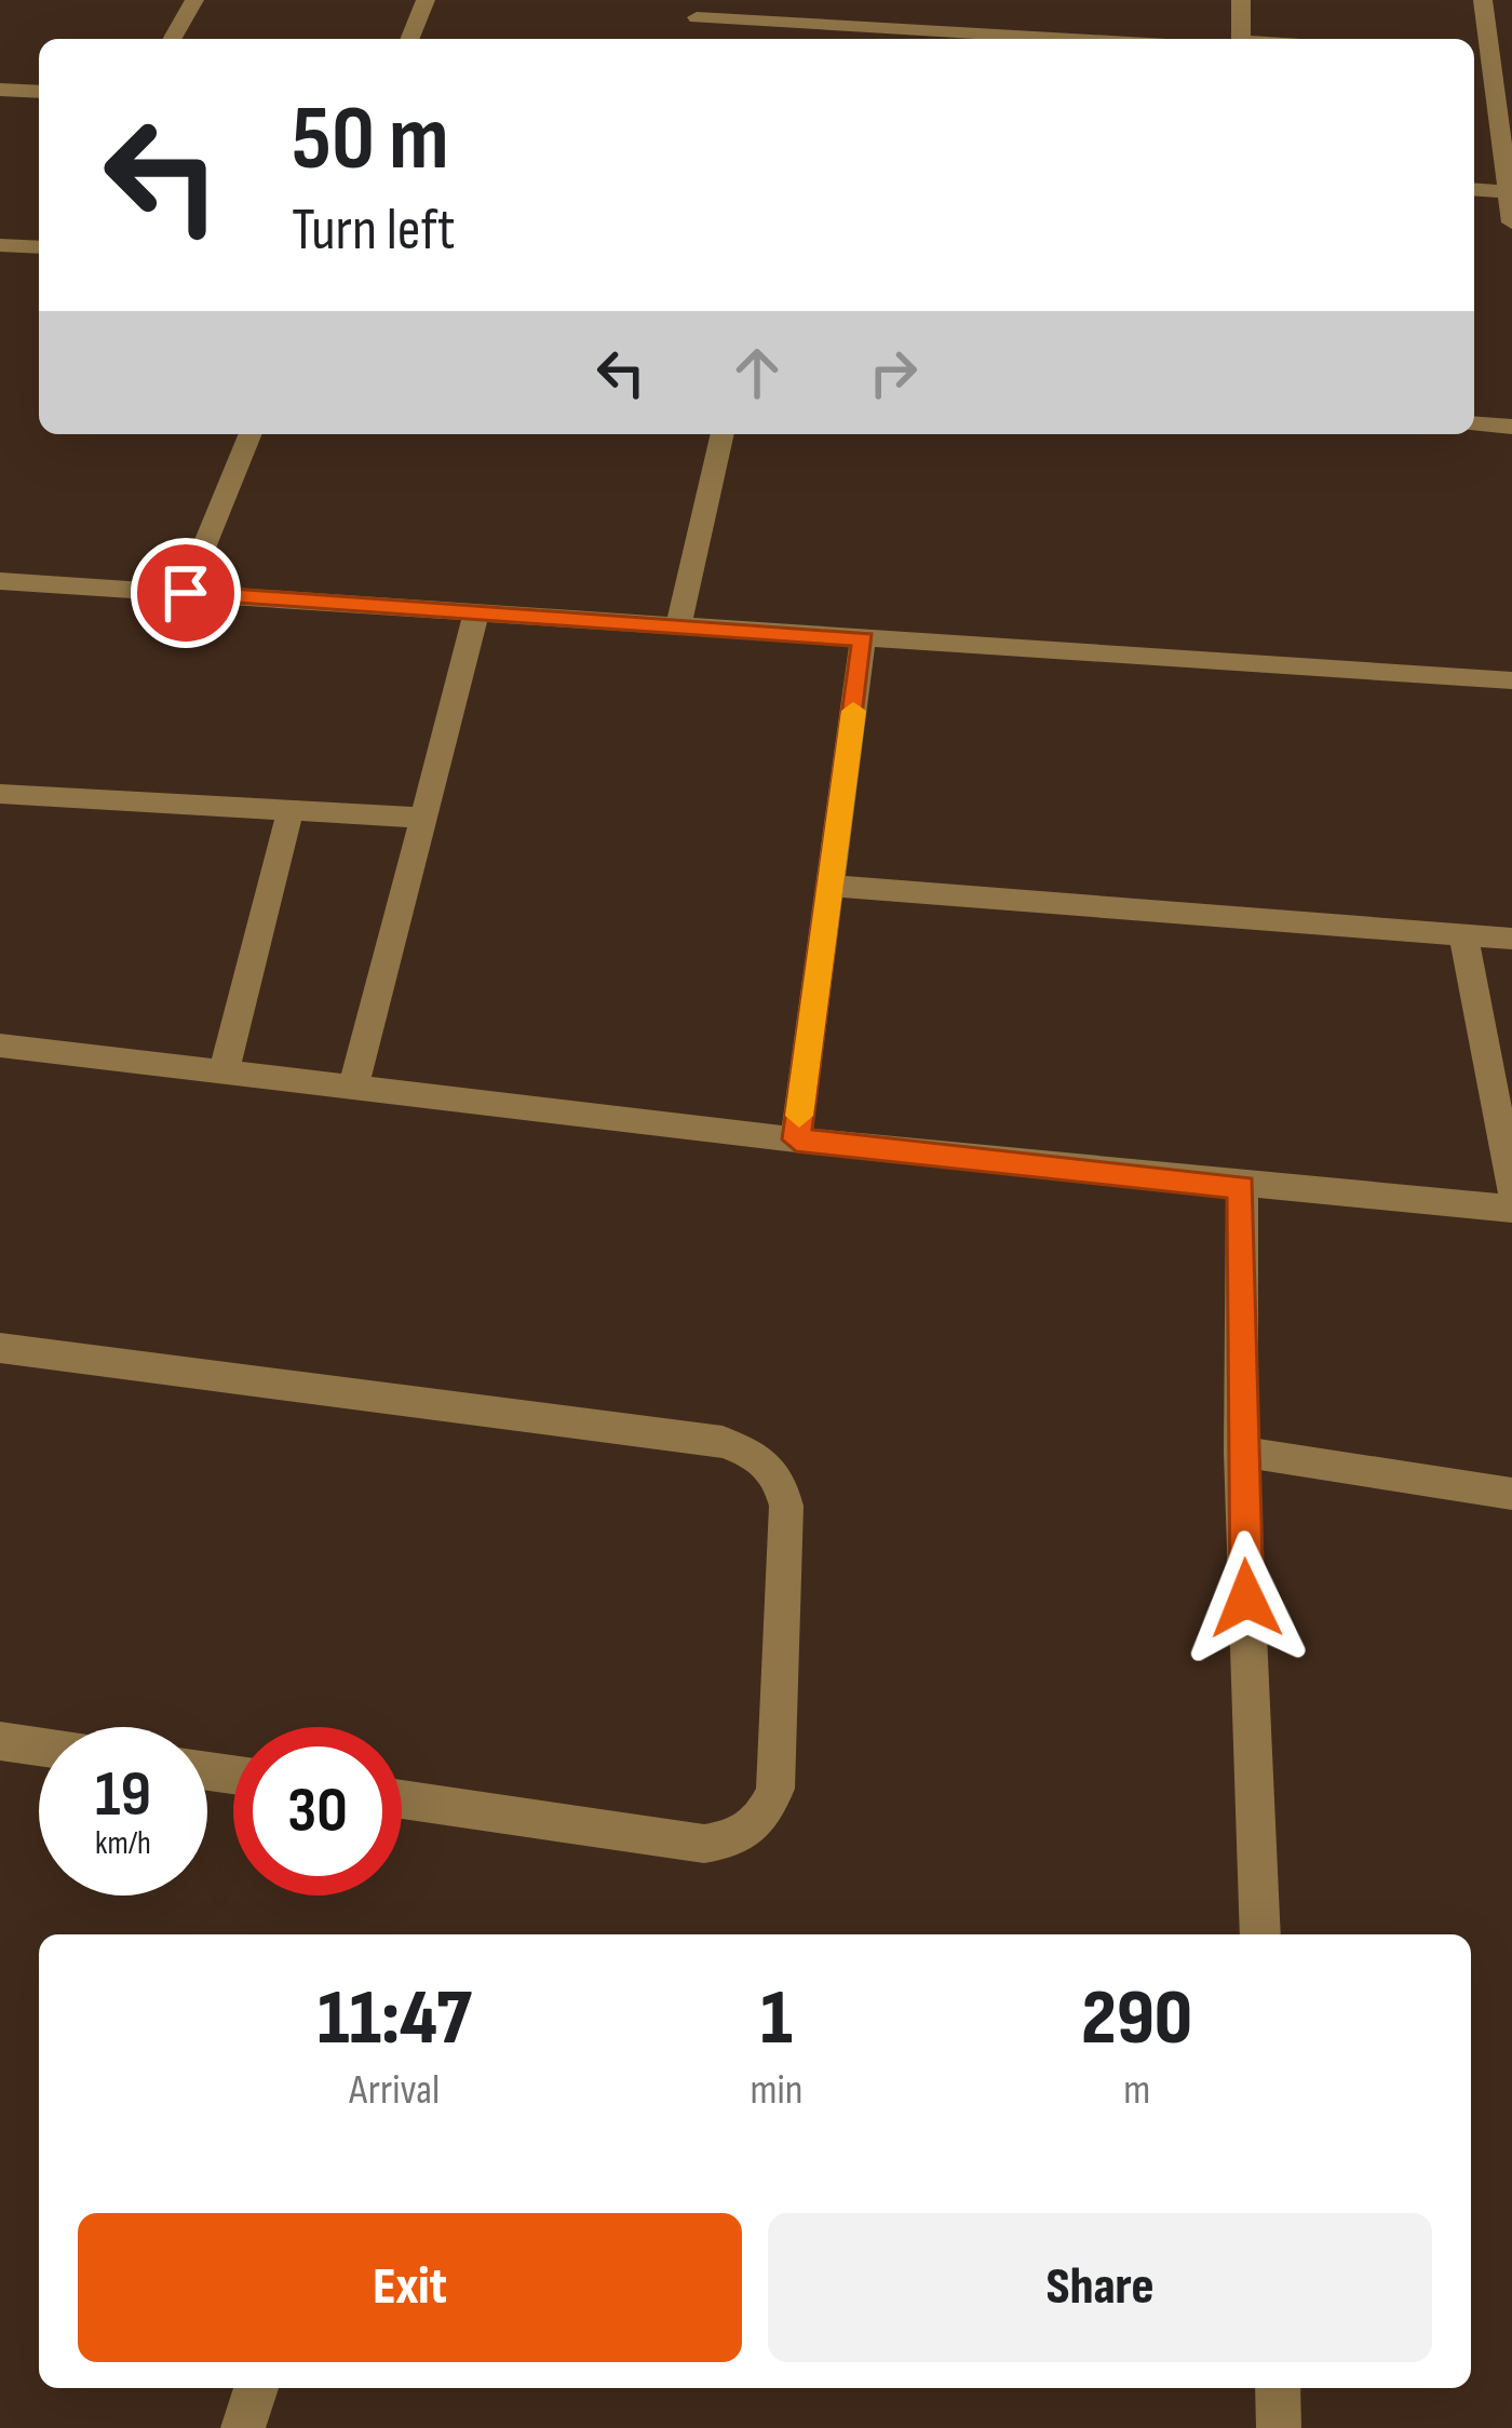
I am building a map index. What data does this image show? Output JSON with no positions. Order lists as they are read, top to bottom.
{
  "page": {
    "turn": ["50 m", "Turn left"],
    "speed": "19 km/h",
    "limit": "30",
    "eta": [
      "11:47",
      "Arrival",
      "1",
      "min",
      "290",
      "m"
    ],
    "buttons": ["Exit", "Share"]
  }
}
